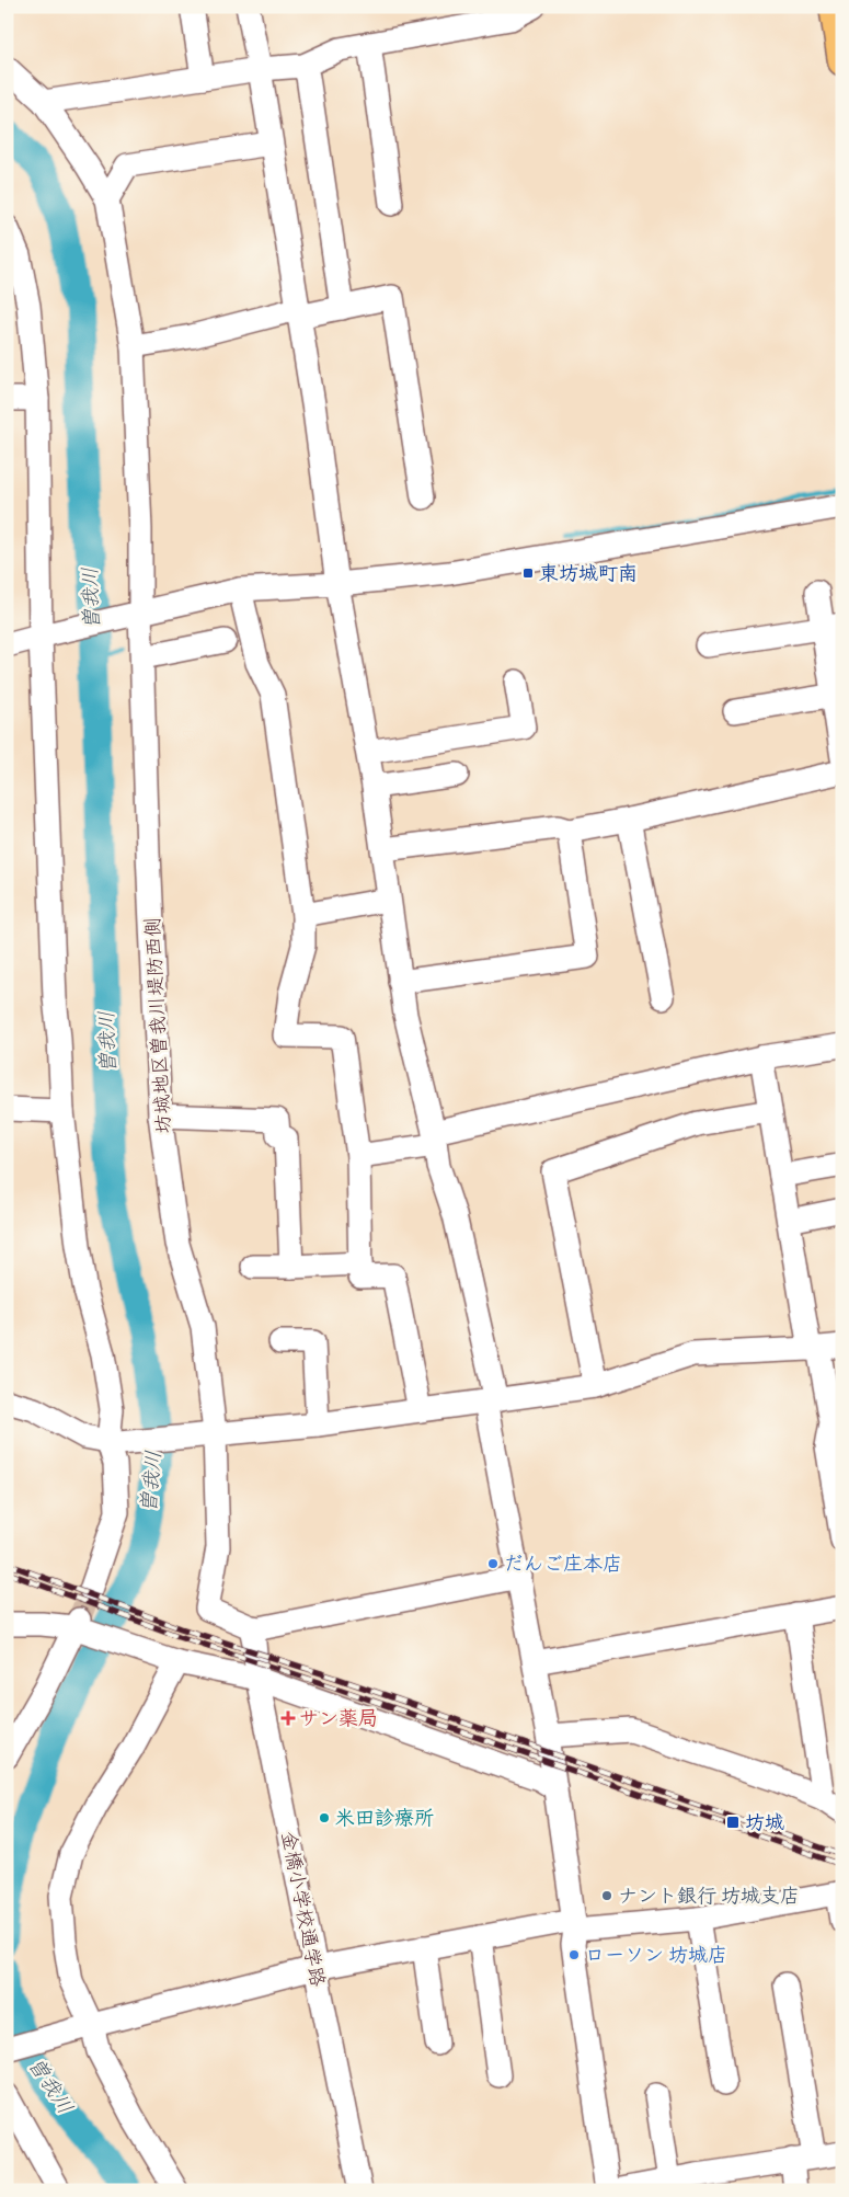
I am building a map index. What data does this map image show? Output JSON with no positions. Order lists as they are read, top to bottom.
{
  "streets": {
    "street": ["坊城地区曽我川堤防西側", "金橋小学校通学路"]
  },
  "crossings": [
    ["坊城地区曽我川堤防西側", "金橋小学校通学路"]
  ],
  "water": ["曽我川"],
  "places": {
    "transit": ["東坊城町南", "坊城"],
    "other": [
      "だんご庄本店",
      "米田診療所",
      "ナント銀行 坊城支店",
      "ローソン 坊城店"
    ],
    "health": ["サン薬局"]
  }
}
